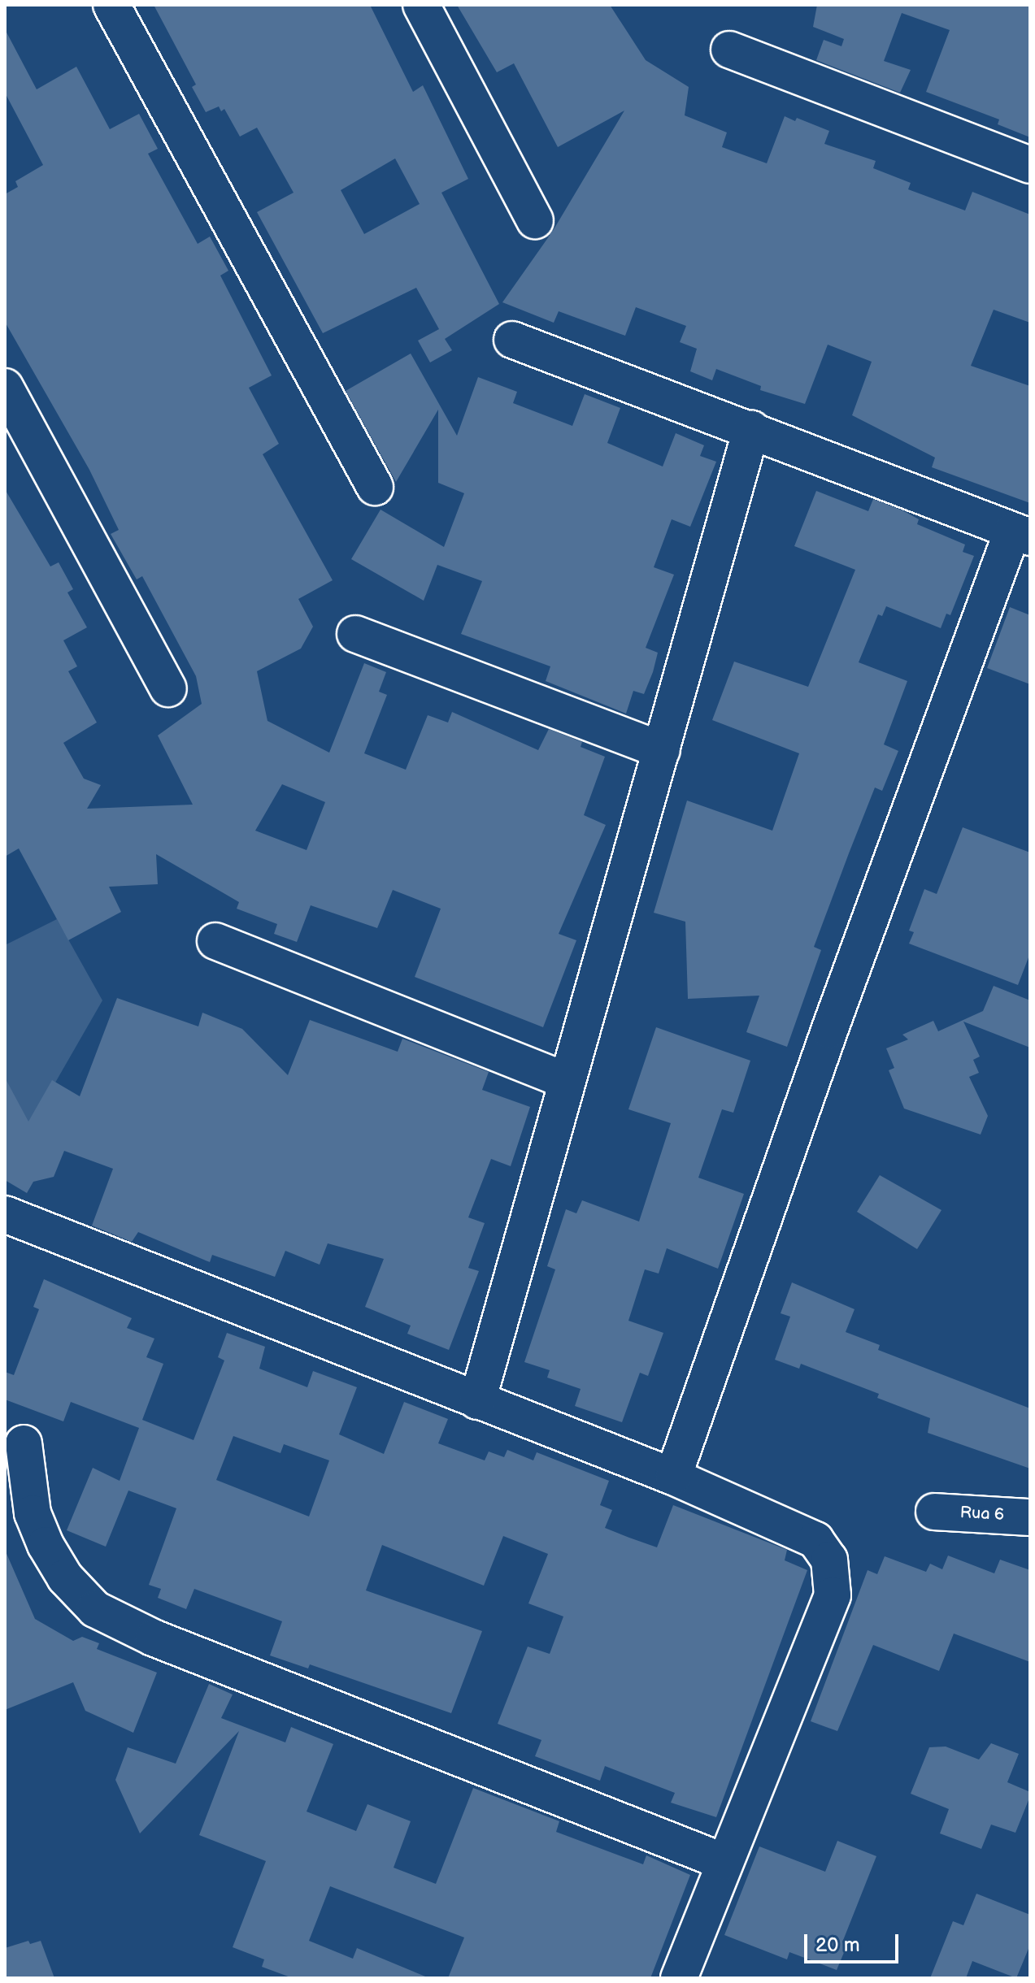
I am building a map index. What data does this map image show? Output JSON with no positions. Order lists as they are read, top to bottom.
{
  "streets": {
    "street": ["Rua 6"]
  },
  "scale_bar": "20 m"
}
